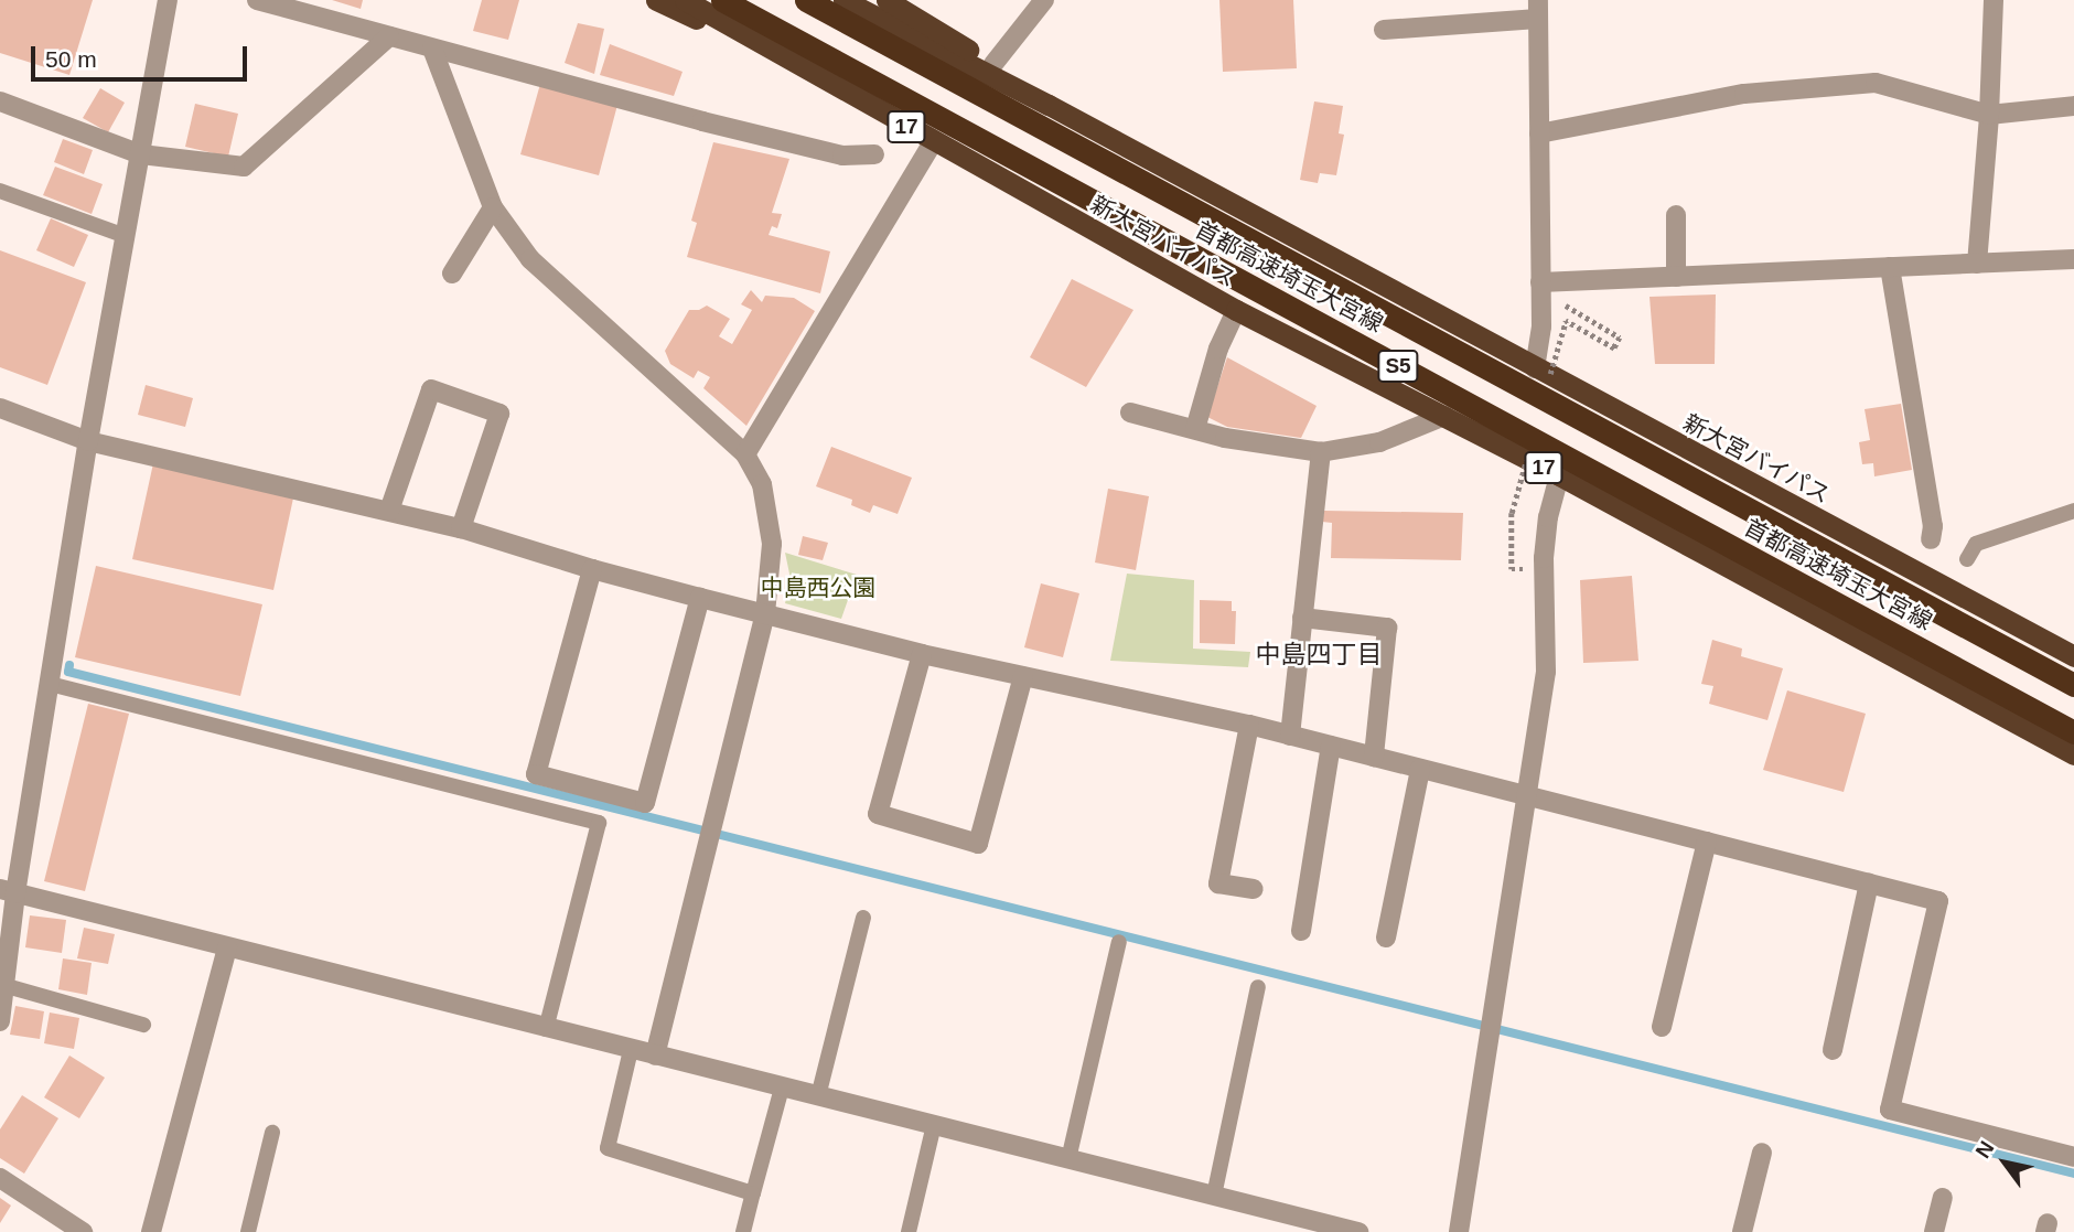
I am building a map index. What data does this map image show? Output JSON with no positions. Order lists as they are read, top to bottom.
{
  "streets": {
    "highway": [
      "17",
      "新大宮バイパス",
      "首都高速埼玉大宮線",
      "S5"
    ]
  },
  "crossings": [
    ["17", "新大宮バイパス"]
  ],
  "districts": ["中島四丁目"],
  "parks": ["中島西公園"],
  "scale_bar": "50 m",
  "north": "top left"
}
